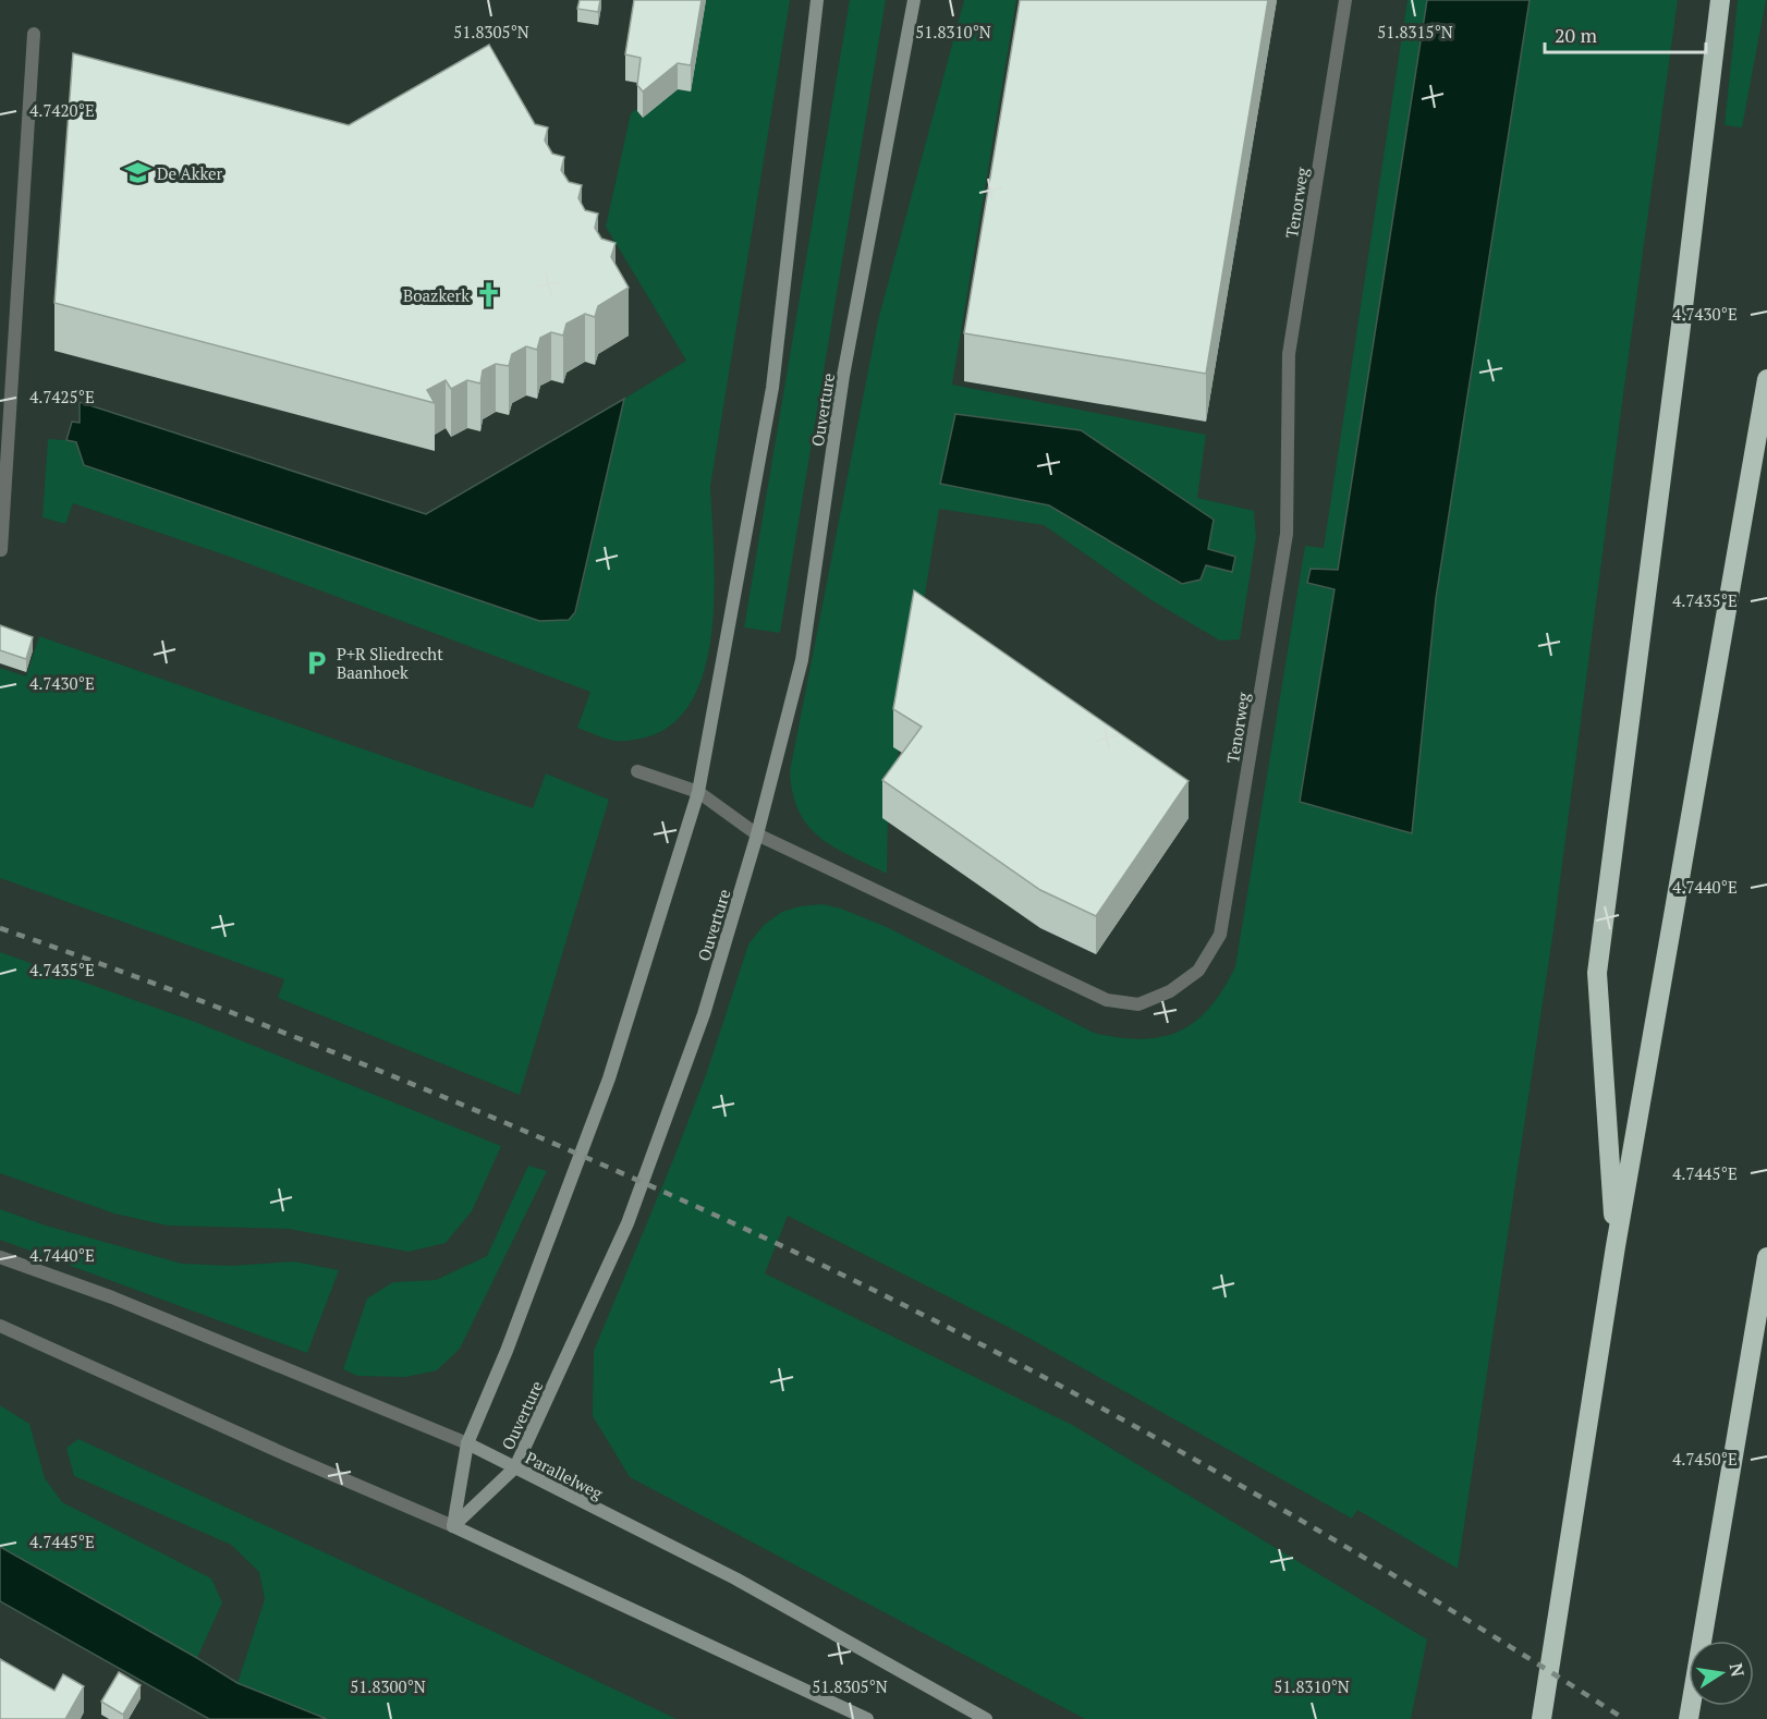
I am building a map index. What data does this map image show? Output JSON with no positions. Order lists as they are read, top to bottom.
{
  "streets": {
    "main road": ["Ouverture", "Parallelweg"],
    "street": ["Tenorweg"]
  },
  "crossings": [
    ["Tenorweg", "Ouverture"],
    ["Ouverture", "Parallelweg"]
  ],
  "places": {
    "school or university": ["De Akker"],
    "church": ["Boazkerk"],
    "parking": ["P+R Sliedrecht Baanhoek"]
  },
  "scale_bar": "20 m",
  "north": "right",
  "coordinates": [
    "51.8305°N",
    "51.8310°N",
    "51.8315°N",
    "4.7420°E",
    "4.7430°E",
    "4.7425°E",
    "4.7435°E",
    "4.7440°E",
    "4.7445°E",
    "4.7450°E",
    "51.8300°N"
  ]
}
